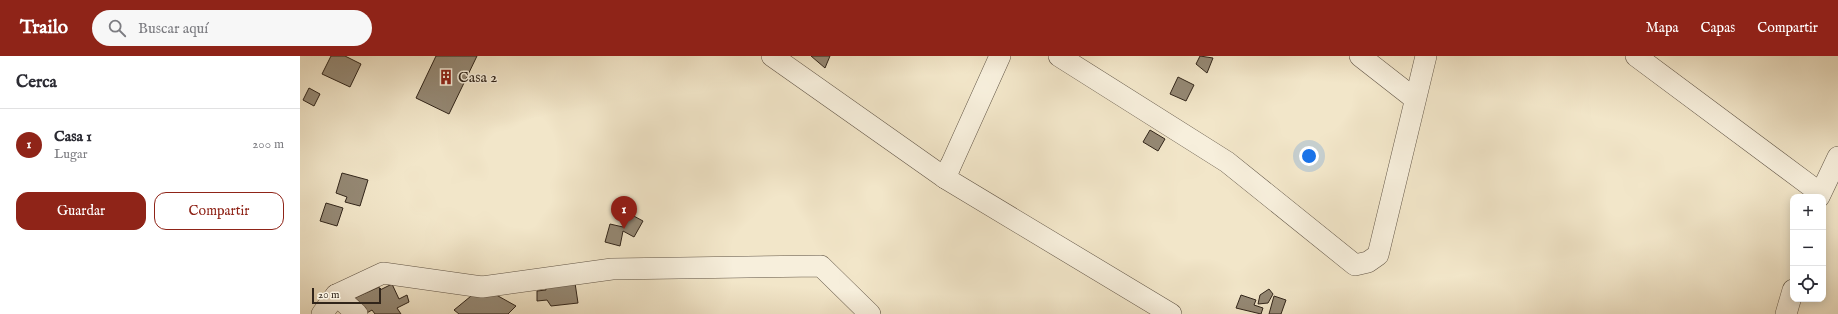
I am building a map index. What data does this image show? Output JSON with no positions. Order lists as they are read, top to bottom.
{
  "places": {
    "building": ["Casa 2"]
  },
  "scale_bar": "20 m",
  "page": {
    "header": "Trailo",
    "search": "Buscar aquí",
    "nav": ["Mapa", "Capas", "Compartir"],
    "heading": "Cerca",
    "list": [
      {
        "mark": "1",
        "name": "Casa 1",
        "note": "Lugar",
        "value": "200 m"
      }
    ],
    "buttons": ["Guardar", "Compartir"],
    "map_buttons": ["+", "−"],
    "pins": "1",
    "scale": "20 m"
  }
}
